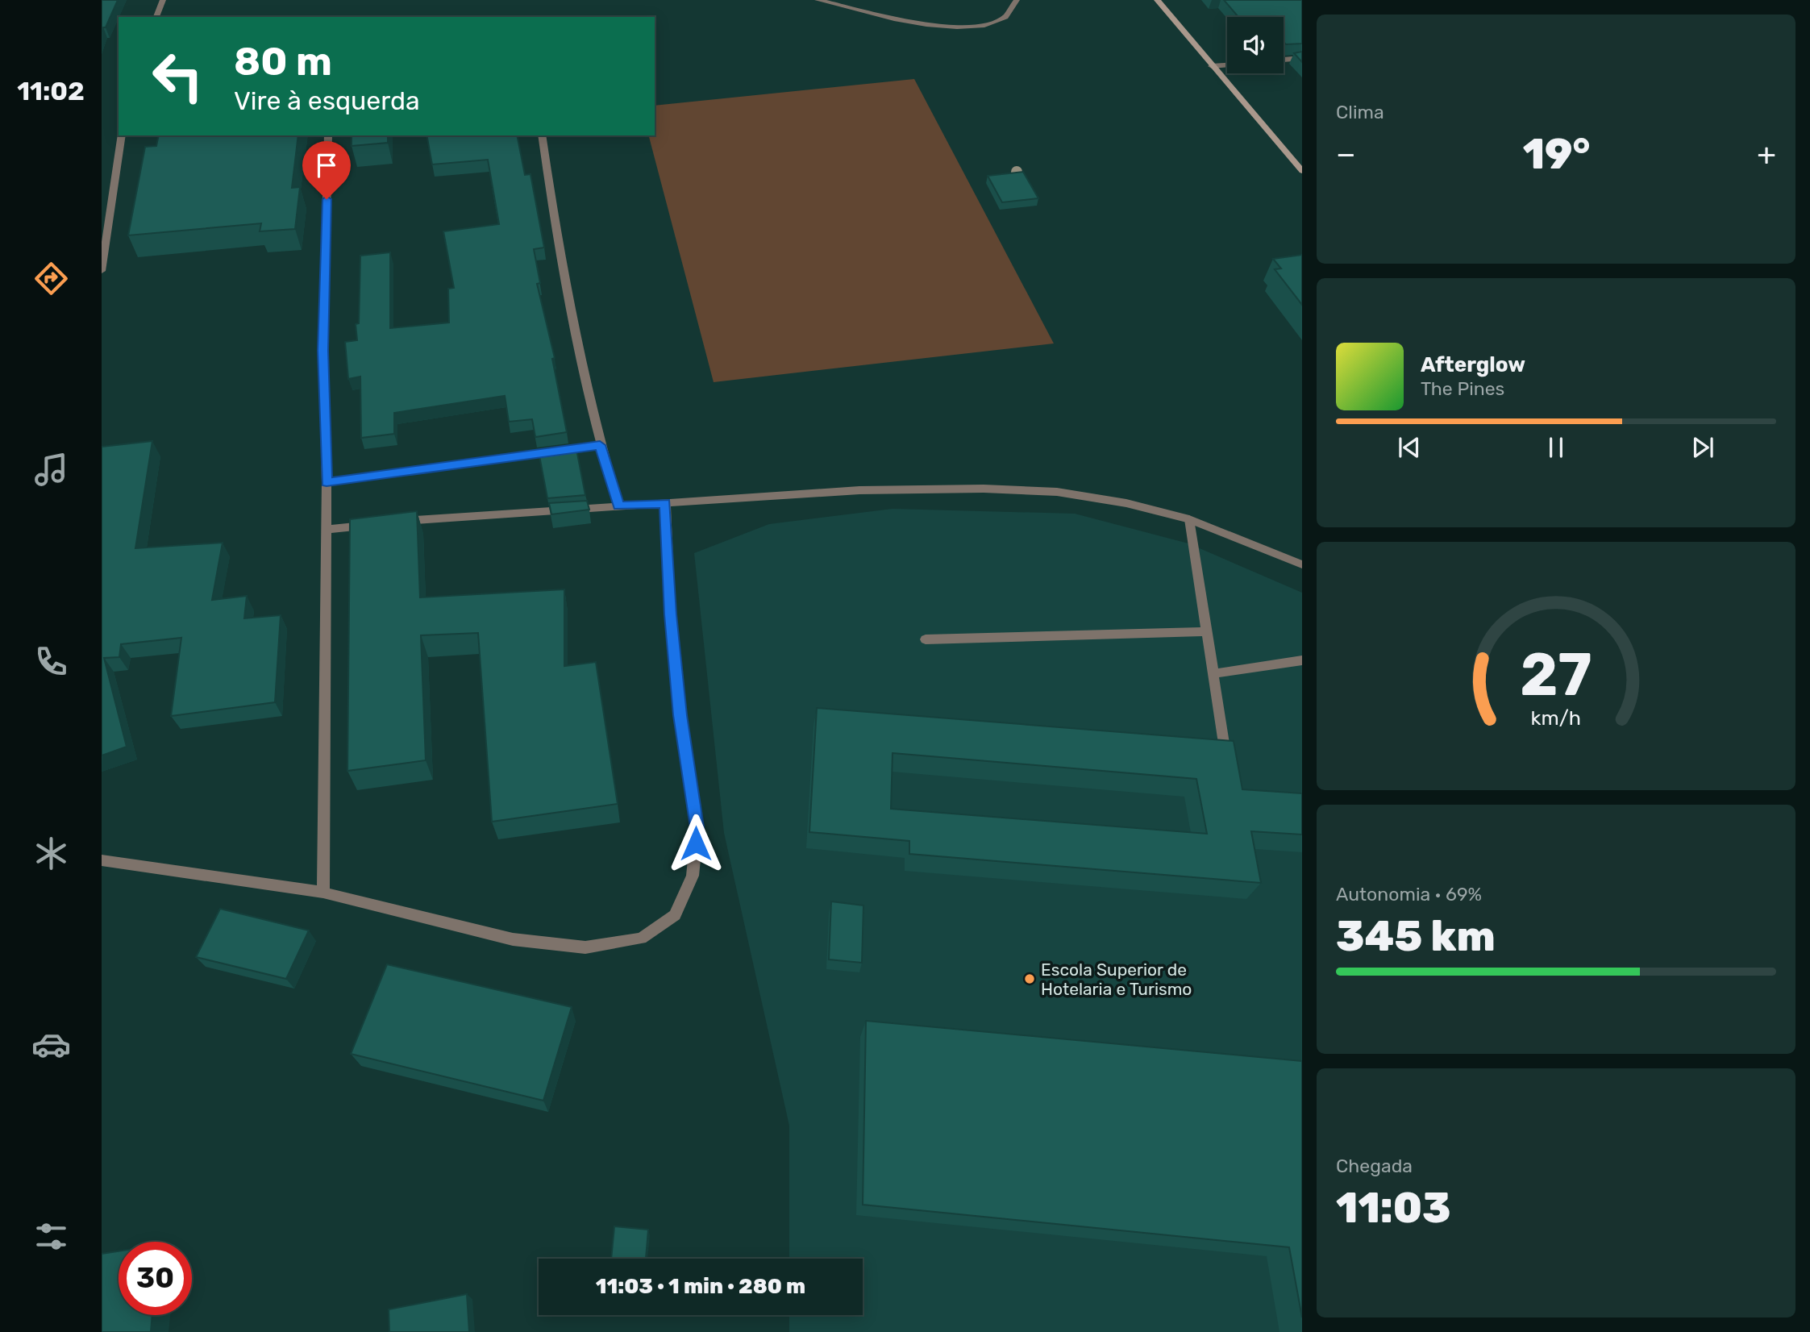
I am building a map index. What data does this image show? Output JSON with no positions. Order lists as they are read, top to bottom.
{
  "places": ["Escola Superior de Hotelaria e Turismo"],
  "page": {
    "tabs": "11:02",
    "tile": [
      "Clima",
      ["Autonomia · 69%", "345 km"],
      ["Chegada", "11:03"]
    ],
    "turn": ["80 m", "Vire à esquerda"],
    "heat": ["−", "19°", "+"],
    "song": ["Afterglow", "The Pines"],
    "limit": "30",
    "trip": "11:03 · 1 min · 280 m",
    "gauge": ["27", "km/h"]
  }
}
